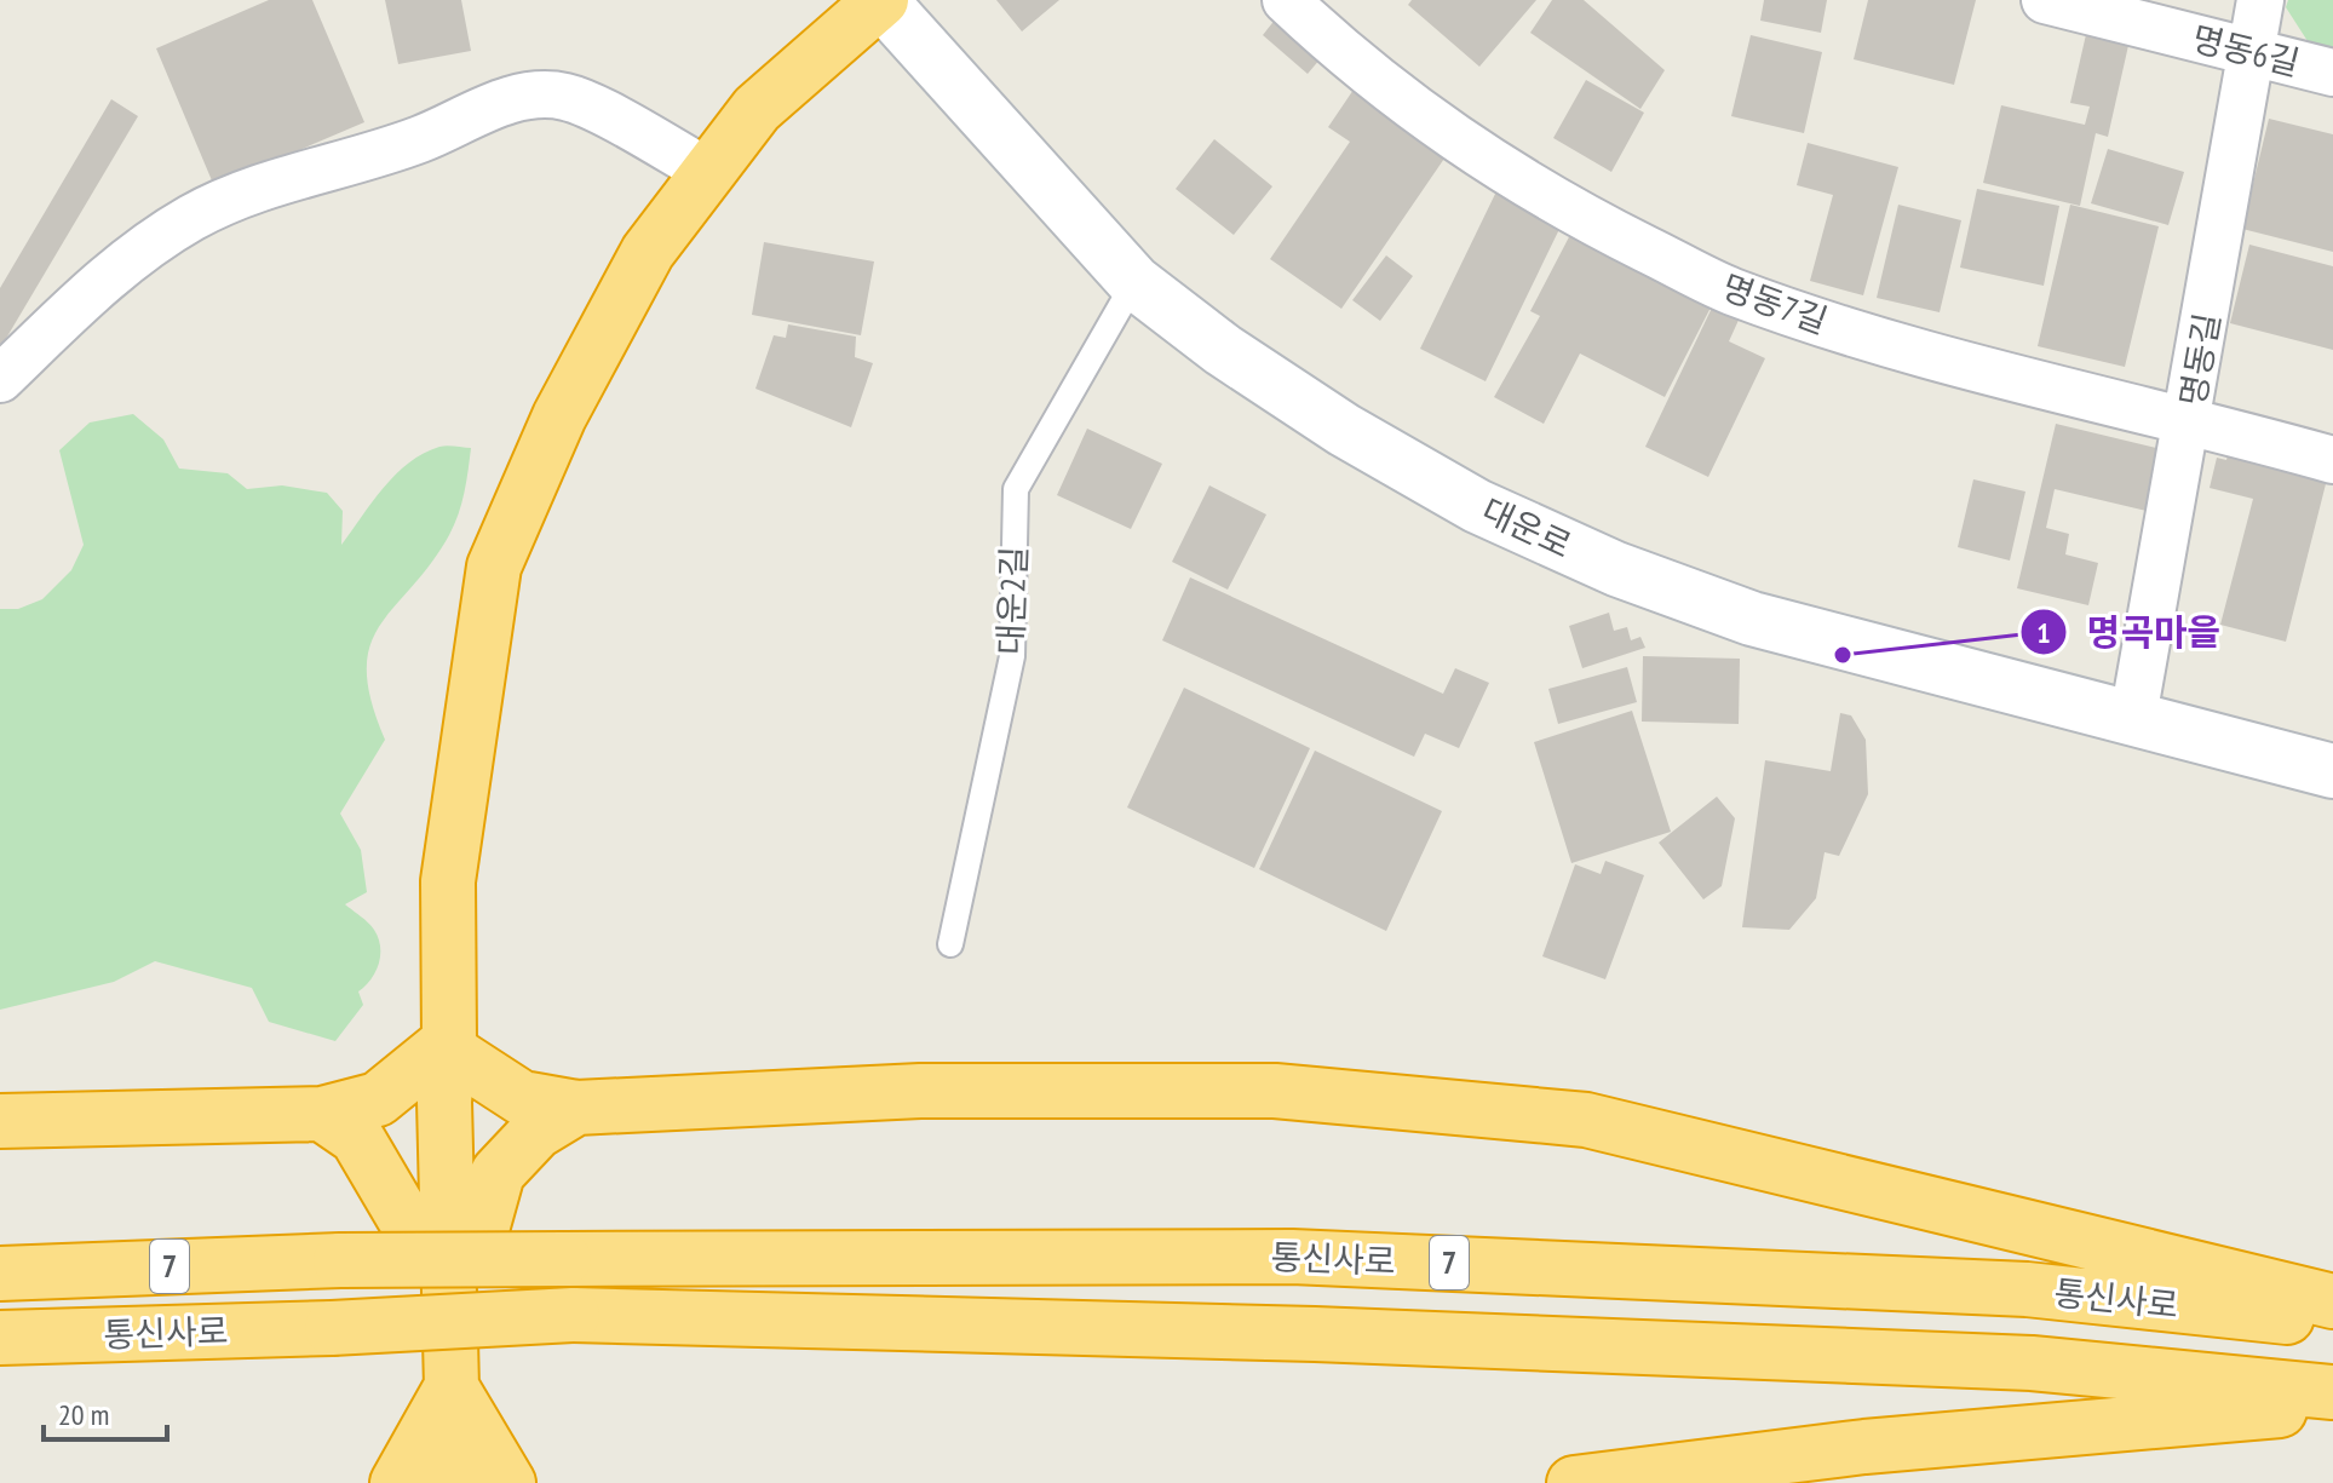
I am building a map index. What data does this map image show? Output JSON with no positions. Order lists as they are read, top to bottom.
{
  "streets": {
    "highway": ["통신사로", "7"],
    "street": [
      "명동6길",
      "명동7길",
      "명동길",
      "대운로"
    ],
    "lane": ["대운2길"]
  },
  "crossings": [
    ["명동6길", "명동길"],
    ["명동7길", "명동길"],
    ["명동길", "대운로"],
    ["대운로", "대운2길"]
  ],
  "places": ["명곡마을"],
  "scale_bar": "20 m"
}
